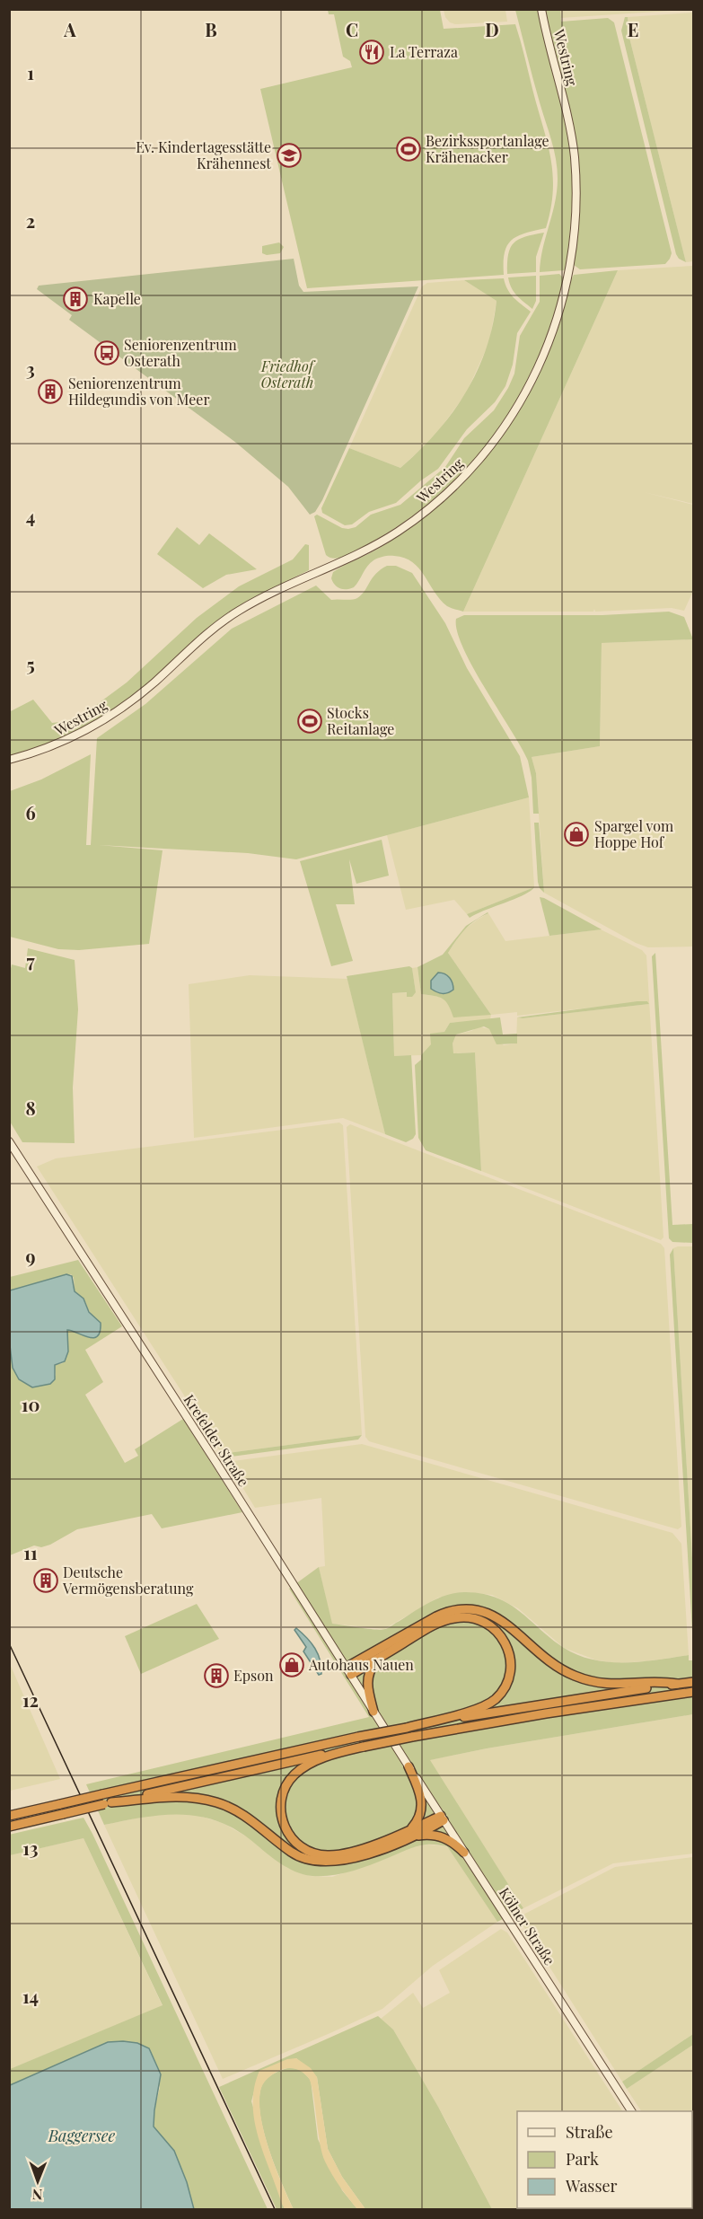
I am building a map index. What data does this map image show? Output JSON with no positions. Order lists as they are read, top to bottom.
{
  "streets": {
    "main road": ["Westring", "Krefelder Straße", "Kölner Straße"]
  },
  "crossings": [
    ["Krefelder Straße", "Kölner Straße"]
  ],
  "water": ["Baggersee"],
  "parks": ["Friedhof Osterath"],
  "places": {
    "restaurant": ["La Terraza"],
    "sports": ["Bezirkssportanlage Krähenacker", "Stocks Reitanlage"],
    "school or university": ["Ev. Kindertagesstätte Krähennest"],
    "building": [
      "Kapelle",
      "Seniorenzentrum Hildegundis von Meer",
      "Deutsche Vermögensberatung",
      "Epson"
    ],
    "bus stop": ["Seniorenzentrum Osterath"],
    "shop": ["Spargel vom Hoppe Hof", "Autohaus Nauen"]
  },
  "legend": ["Straße", "Park", "Wasser"],
  "north": "bottom",
  "grid": {
    "columns": [
      "A",
      "B",
      "C",
      "D",
      "E"
    ],
    "rows": [
      "1",
      "2",
      "3",
      "4",
      "5",
      "6",
      "7",
      "8",
      "9",
      "10",
      "11",
      "12",
      "13",
      "14"
    ]
  }
}
